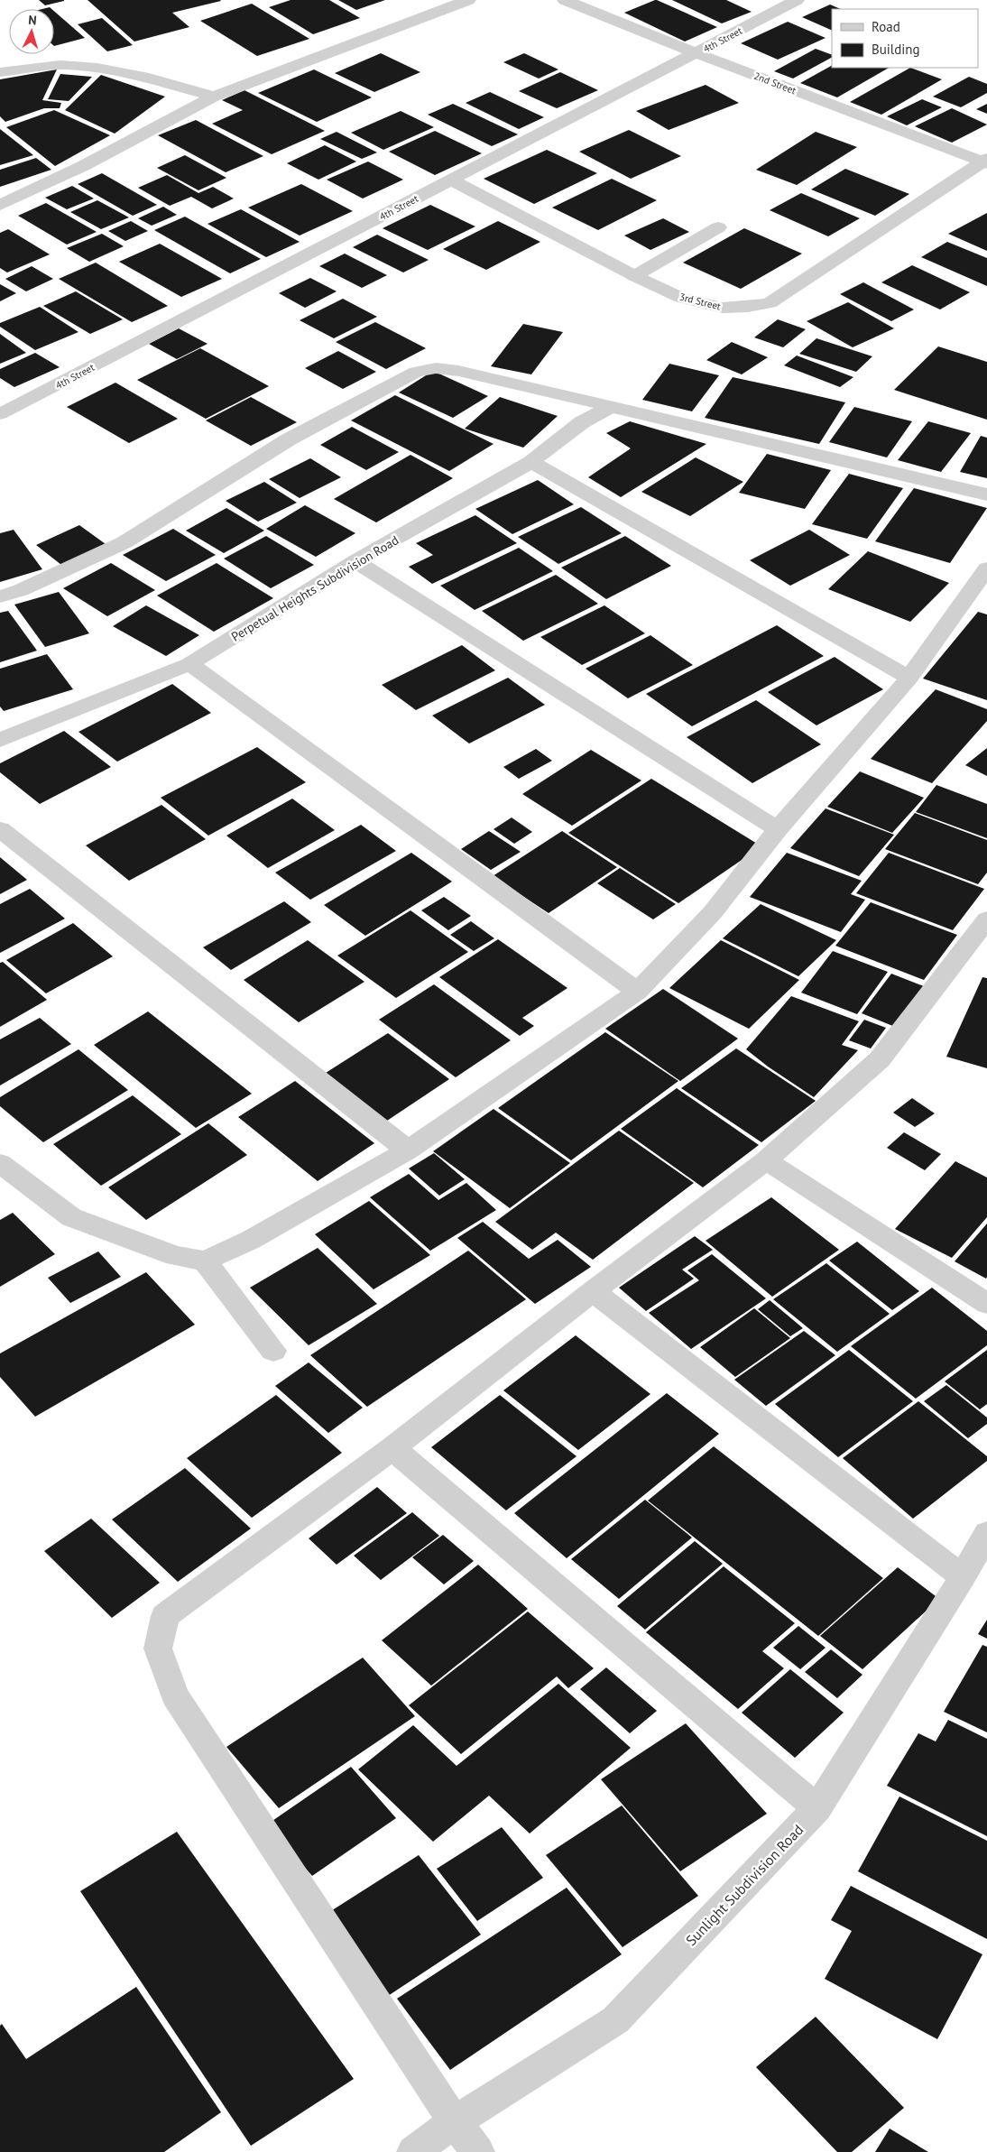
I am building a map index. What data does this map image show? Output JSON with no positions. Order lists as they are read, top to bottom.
{
  "streets": {
    "street": [
      "4th Street",
      "2nd Street",
      "3rd Street",
      "Perpetual Heights Subdivision Road",
      "Sunlight Subdivision Road"
    ]
  },
  "crossings": [
    ["4th Street", "2nd Street"],
    ["4th Street", "3rd Street"],
    ["2nd Street", "3rd Street"]
  ],
  "legend": ["Road", "Building"],
  "north": "top"
}
